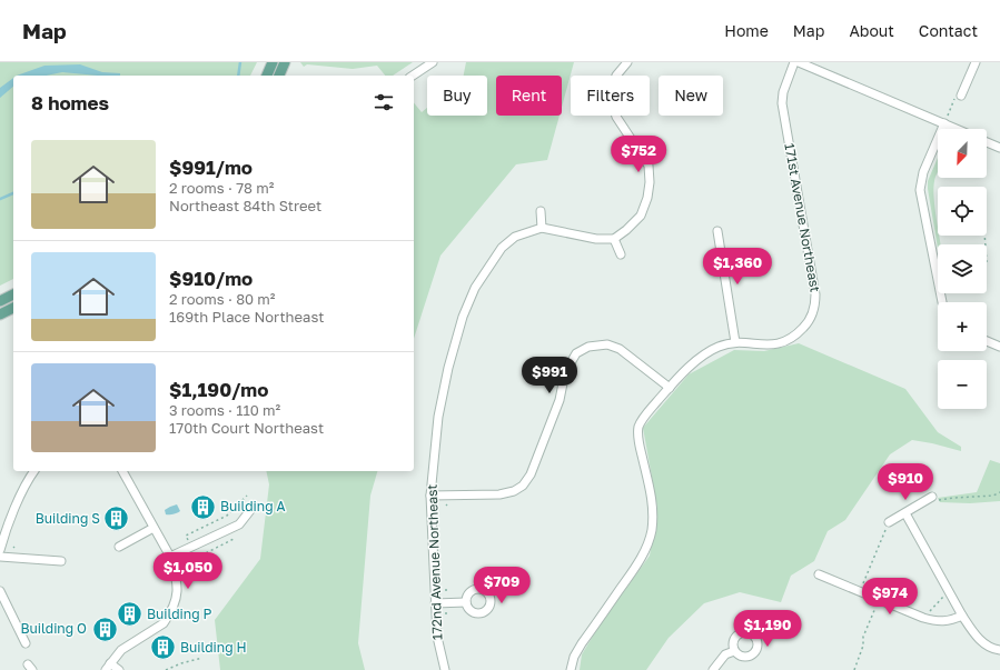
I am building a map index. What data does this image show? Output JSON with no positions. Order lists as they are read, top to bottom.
{
  "streets": {
    "street": ["171st Avenue Northeast", "172nd Avenue Northeast"]
  },
  "places": {
    "building": [
      "Building A",
      "Building S",
      "Building P",
      "Building O",
      "Building H"
    ]
  },
  "north": "bottom left",
  "page": {
    "header": "Map",
    "nav": [
      "Home",
      "Map",
      "About",
      "Contact"
    ],
    "chip": [
      "Buy",
      "Rent",
      "Filters",
      "New"
    ],
    "heading": "8 homes",
    "map_buttons": ["+", "−"],
    "list": [
      {
        "name": "$991/mo",
        "note": "2 rooms · 78 m² · Northeast 84th Street"
      },
      {
        "name": "$910/mo",
        "note": "2 rooms · 80 m² · 169th Place Northeast"
      },
      {
        "name": "$1,190/mo",
        "note": "3 rooms · 110 m² · 170th Court Northeast"
      }
    ],
    "price": [
      "$752",
      "$1,360",
      "$991",
      "$910",
      "$1,050",
      "$709",
      "$974",
      "$1,190"
    ]
  }
}
